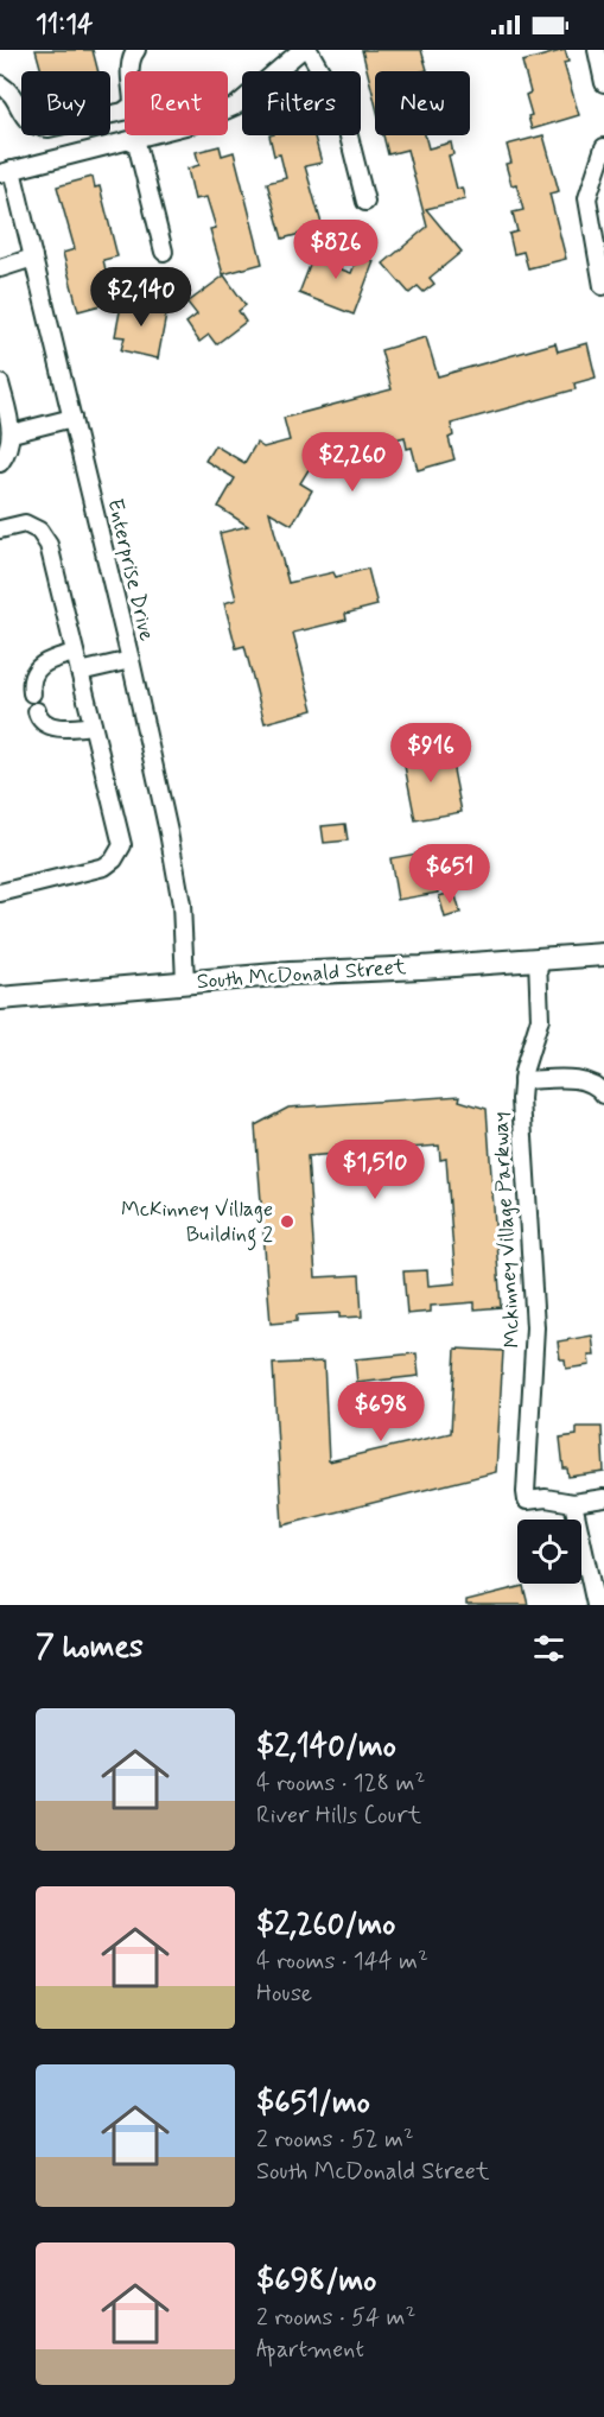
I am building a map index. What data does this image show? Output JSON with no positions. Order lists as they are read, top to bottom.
{
  "streets": {
    "main road": ["South McDonald Street"],
    "street": ["Enterprise Drive", "Mckinney Village Parkway"]
  },
  "crossings": [
    ["Enterprise Drive", "South McDonald Street"],
    ["South McDonald Street", "Mckinney Village Parkway"]
  ],
  "places": ["McKinney Village Building 2"],
  "page": {
    "status": "11:14",
    "chip": [
      "Buy",
      "Rent",
      "Filters",
      "New"
    ],
    "price": [
      "$826",
      "$2,140",
      "$2,260",
      "$916",
      "$651",
      "$1,510",
      "$698"
    ],
    "heading": "7 homes",
    "list": [
      {
        "name": "$2,140/mo",
        "note": "4 rooms · 128 m² · River Hills Court"
      },
      {
        "name": "$2,260/mo",
        "note": "4 rooms · 144 m² · House"
      },
      {
        "name": "$651/mo",
        "note": "2 rooms · 52 m² · South McDonald Street"
      },
      {
        "name": "$698/mo",
        "note": "2 rooms · 54 m² · Apartment"
      }
    ]
  }
}
